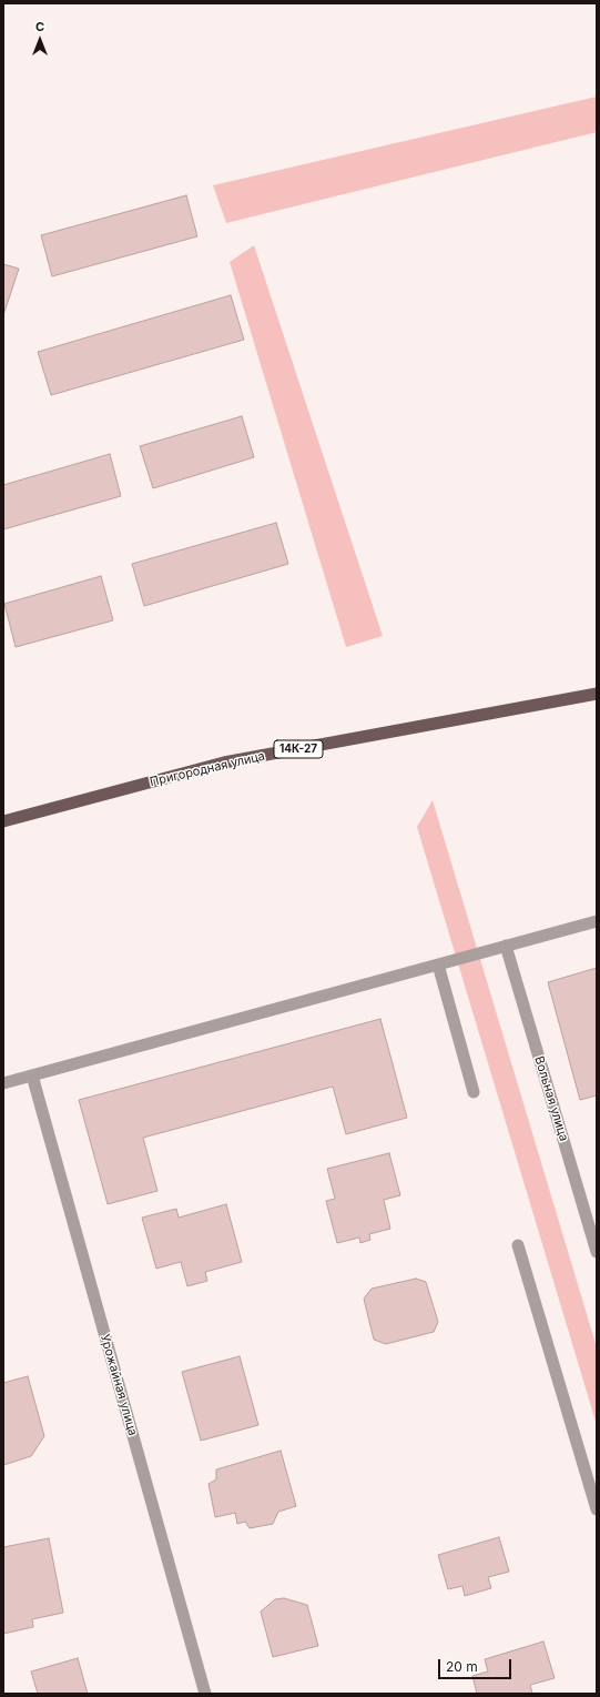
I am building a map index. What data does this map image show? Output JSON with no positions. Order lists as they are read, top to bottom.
{
  "streets": {
    "main road": ["14К-27", "Пригородная улица"],
    "street": ["Вольная улица", "Урожайная улица"]
  },
  "scale_bar": "20 m",
  "north": "top"
}
